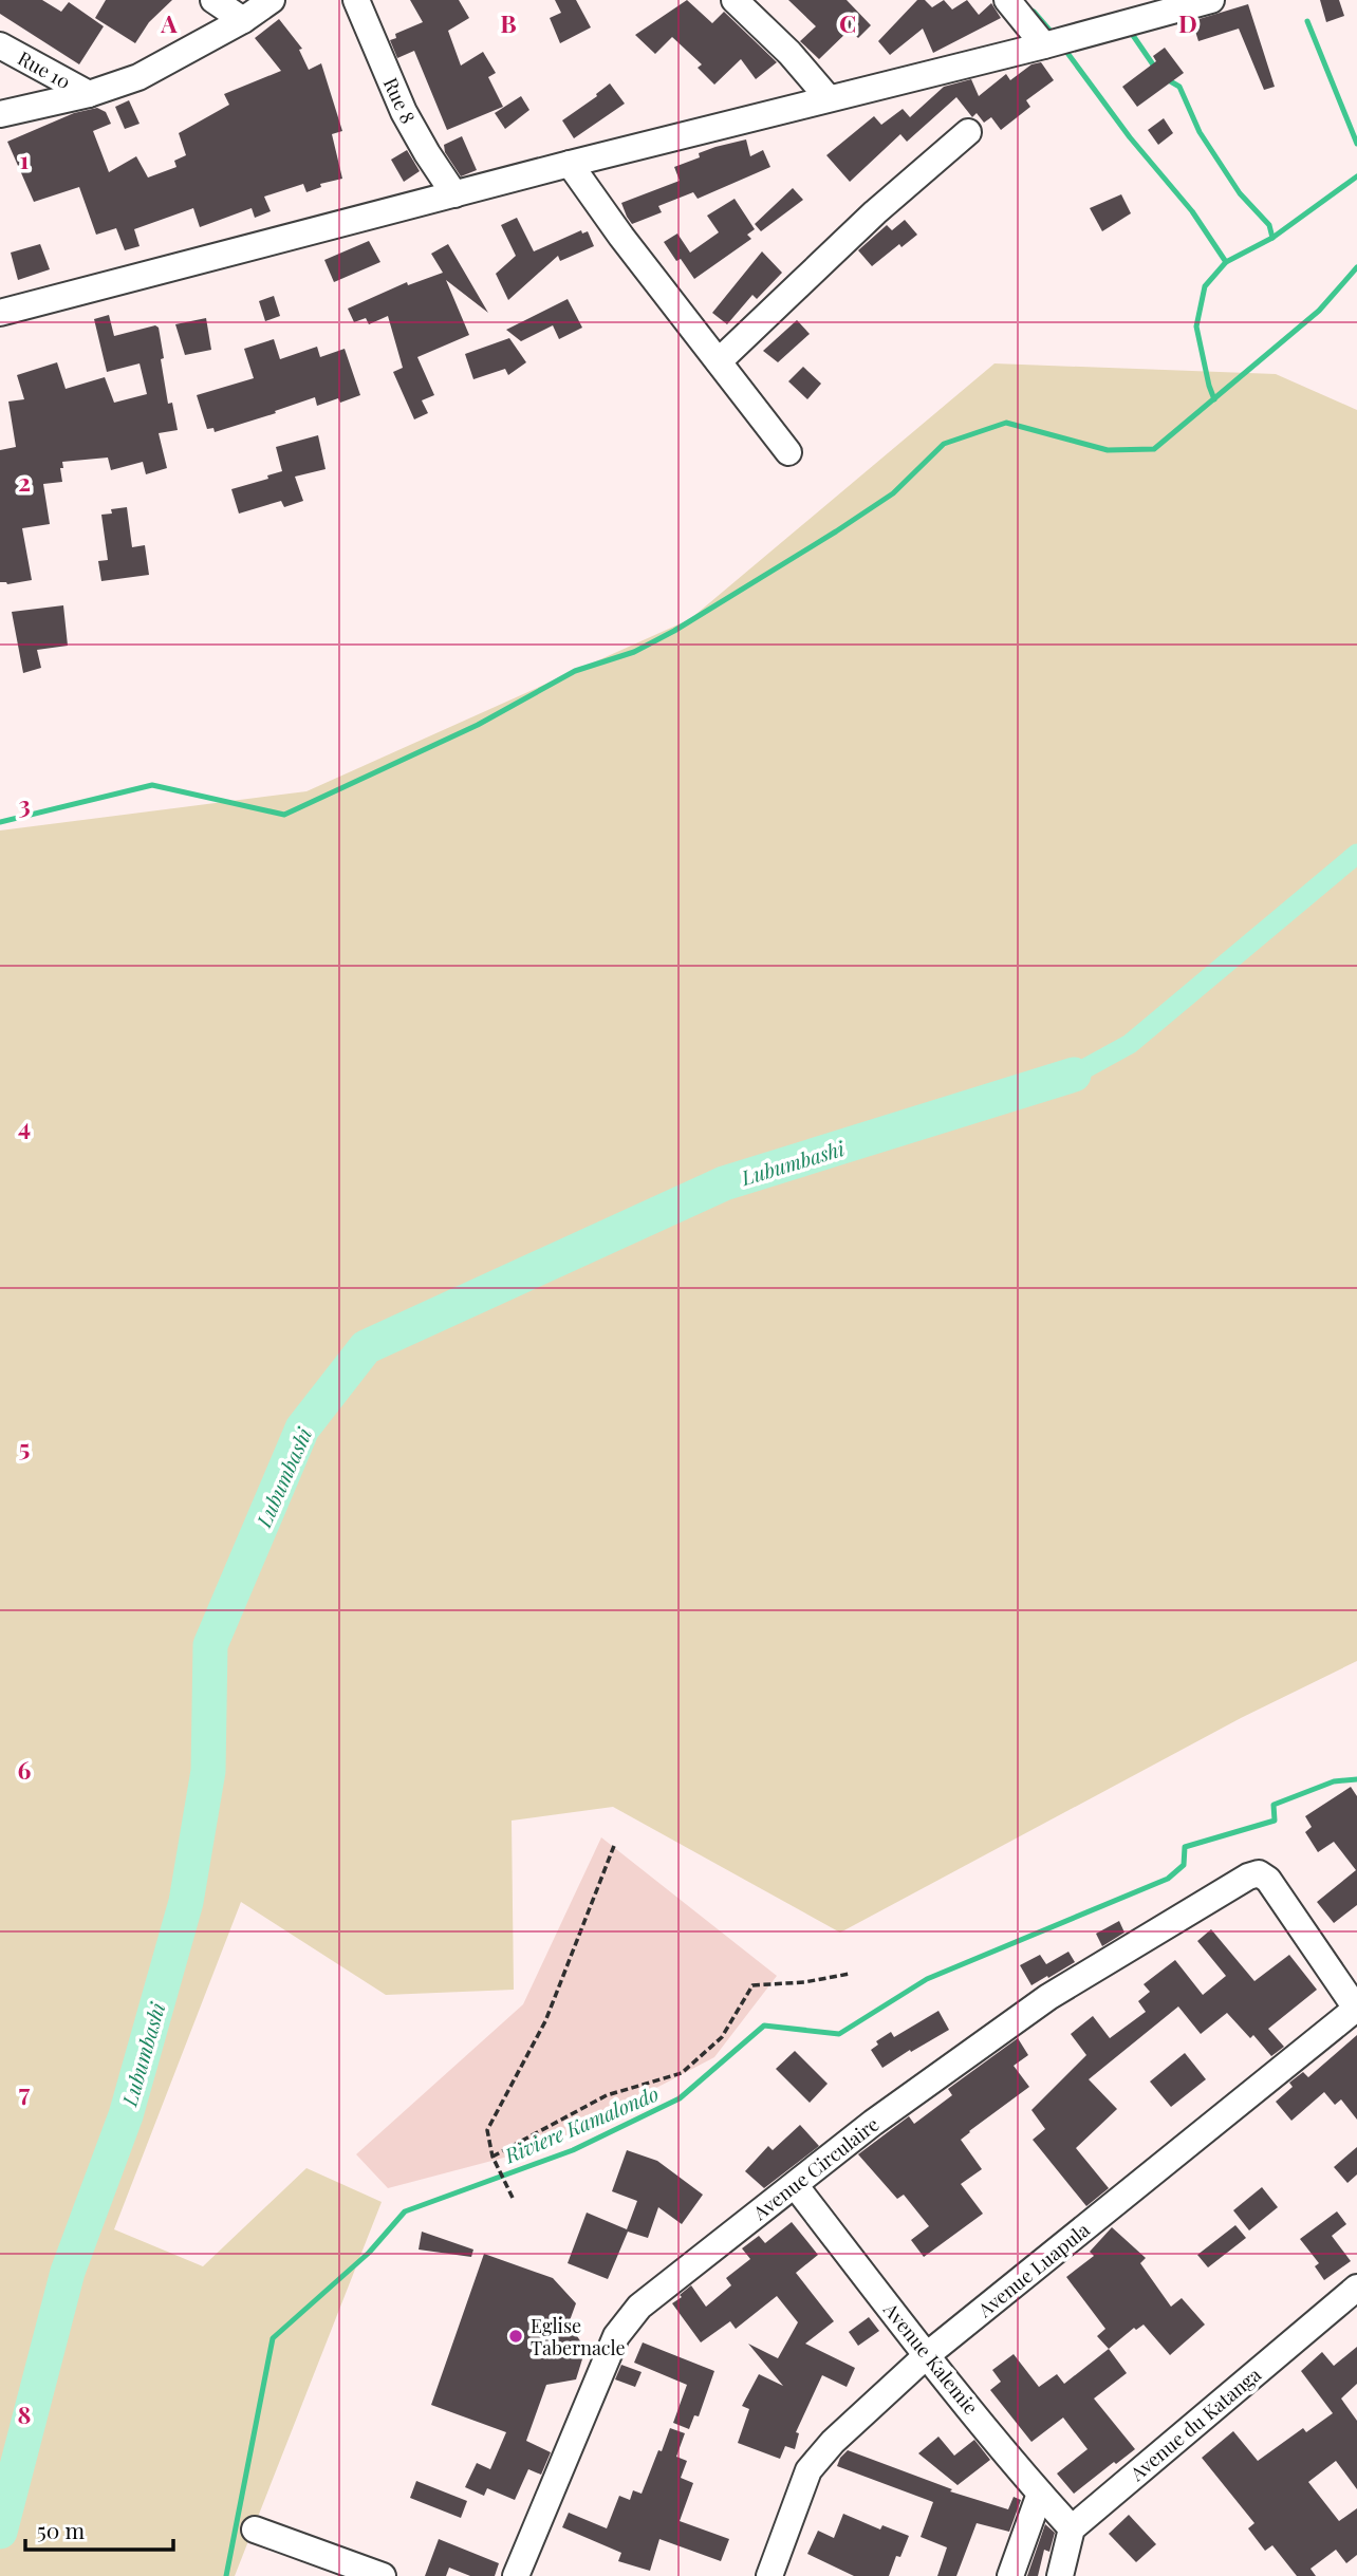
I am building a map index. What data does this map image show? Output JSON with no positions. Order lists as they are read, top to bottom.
{
  "streets": {
    "street": [
      "Rue 10",
      "Rue 8",
      "Avenue Circulaire",
      "Avenue Luapula",
      "Avenue Kalemie",
      "Avenue du Katanga"
    ]
  },
  "crossings": [
    ["Avenue Circulaire", "Avenue Luapula"],
    ["Avenue Circulaire", "Avenue Kalemie"],
    ["Avenue Luapula", "Avenue Kalemie"],
    ["Avenue Kalemie", "Avenue du Katanga"]
  ],
  "water": ["Lubumbashi", "Riviere Kamalondo"],
  "places": ["Eglise Tabernacle"],
  "scale_bar": "50 m",
  "grid": {
    "columns": [
      "A",
      "B",
      "C",
      "D"
    ],
    "rows": [
      "1",
      "2",
      "3",
      "4",
      "5",
      "6",
      "7",
      "8"
    ]
  }
}
